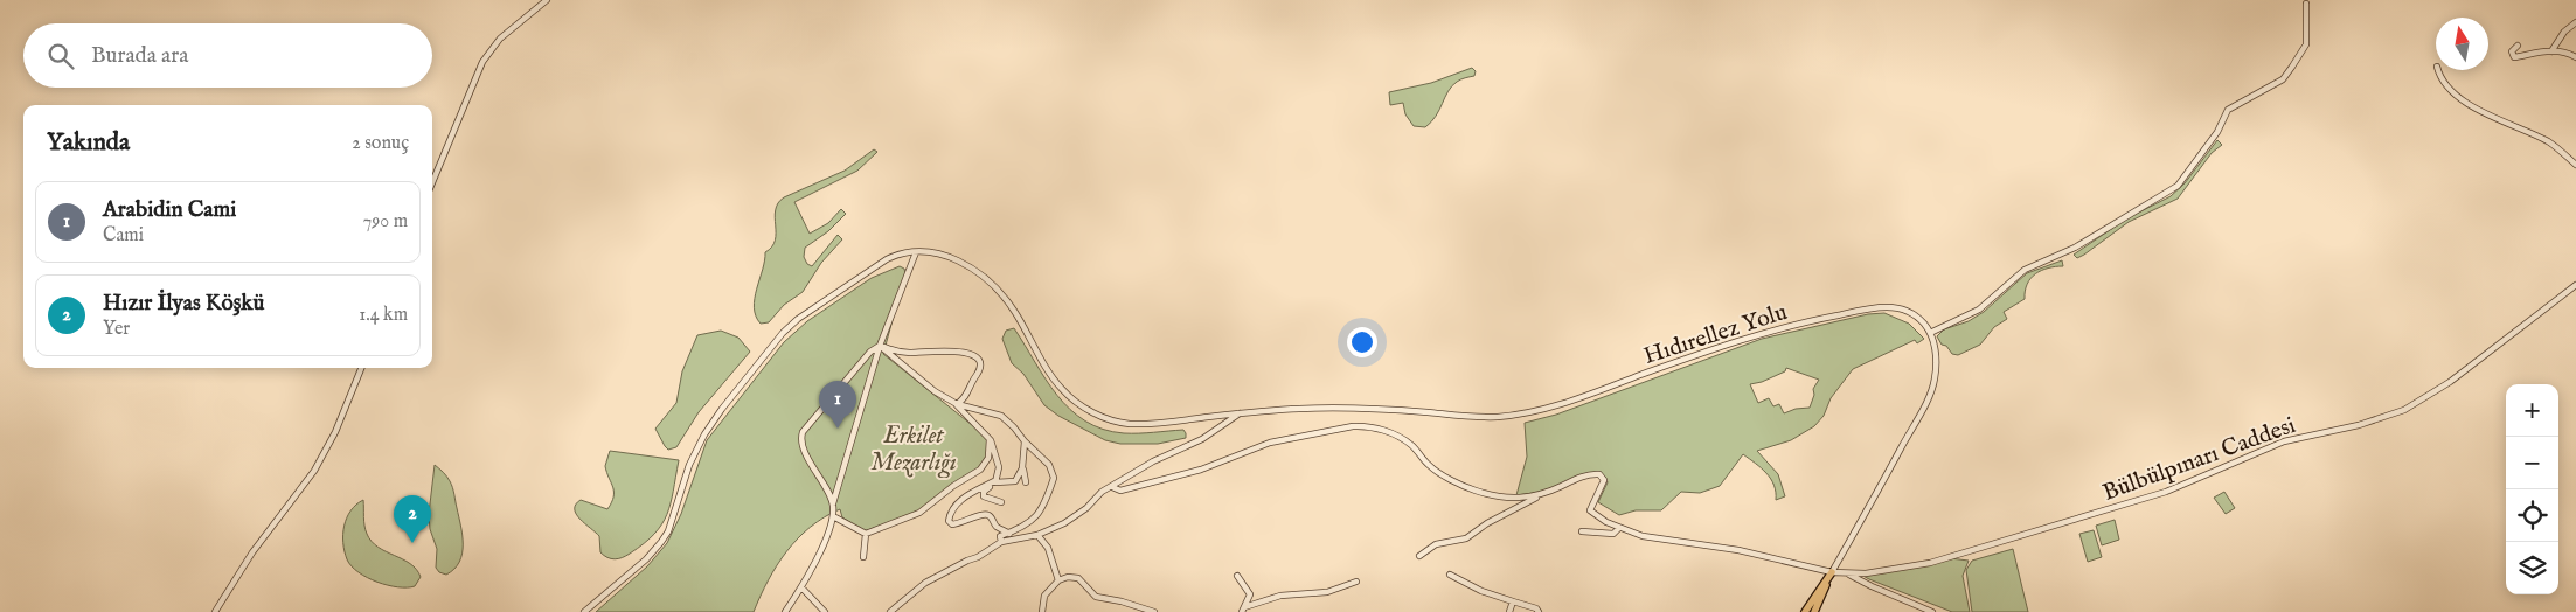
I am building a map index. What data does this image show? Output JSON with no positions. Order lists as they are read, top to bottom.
{
  "streets": {
    "street": ["Hıdırellez Yolu", "Bülbülpınarı Caddesi"]
  },
  "parks": ["Erkilet Mezarlığı"],
  "north": "top",
  "page": {
    "search": "Burada ara",
    "heading": ["Yakında", "2 sonuç"],
    "list": [
      {
        "mark": "1",
        "name": "Arabidin Cami",
        "note": "Cami",
        "value": "790 m"
      },
      {
        "mark": "2",
        "name": "Hızır İlyas Köşkü",
        "note": "Yer",
        "value": "1.4 km"
      }
    ],
    "pins": ["1", "2"],
    "map_buttons": ["+", "−"]
  }
}
